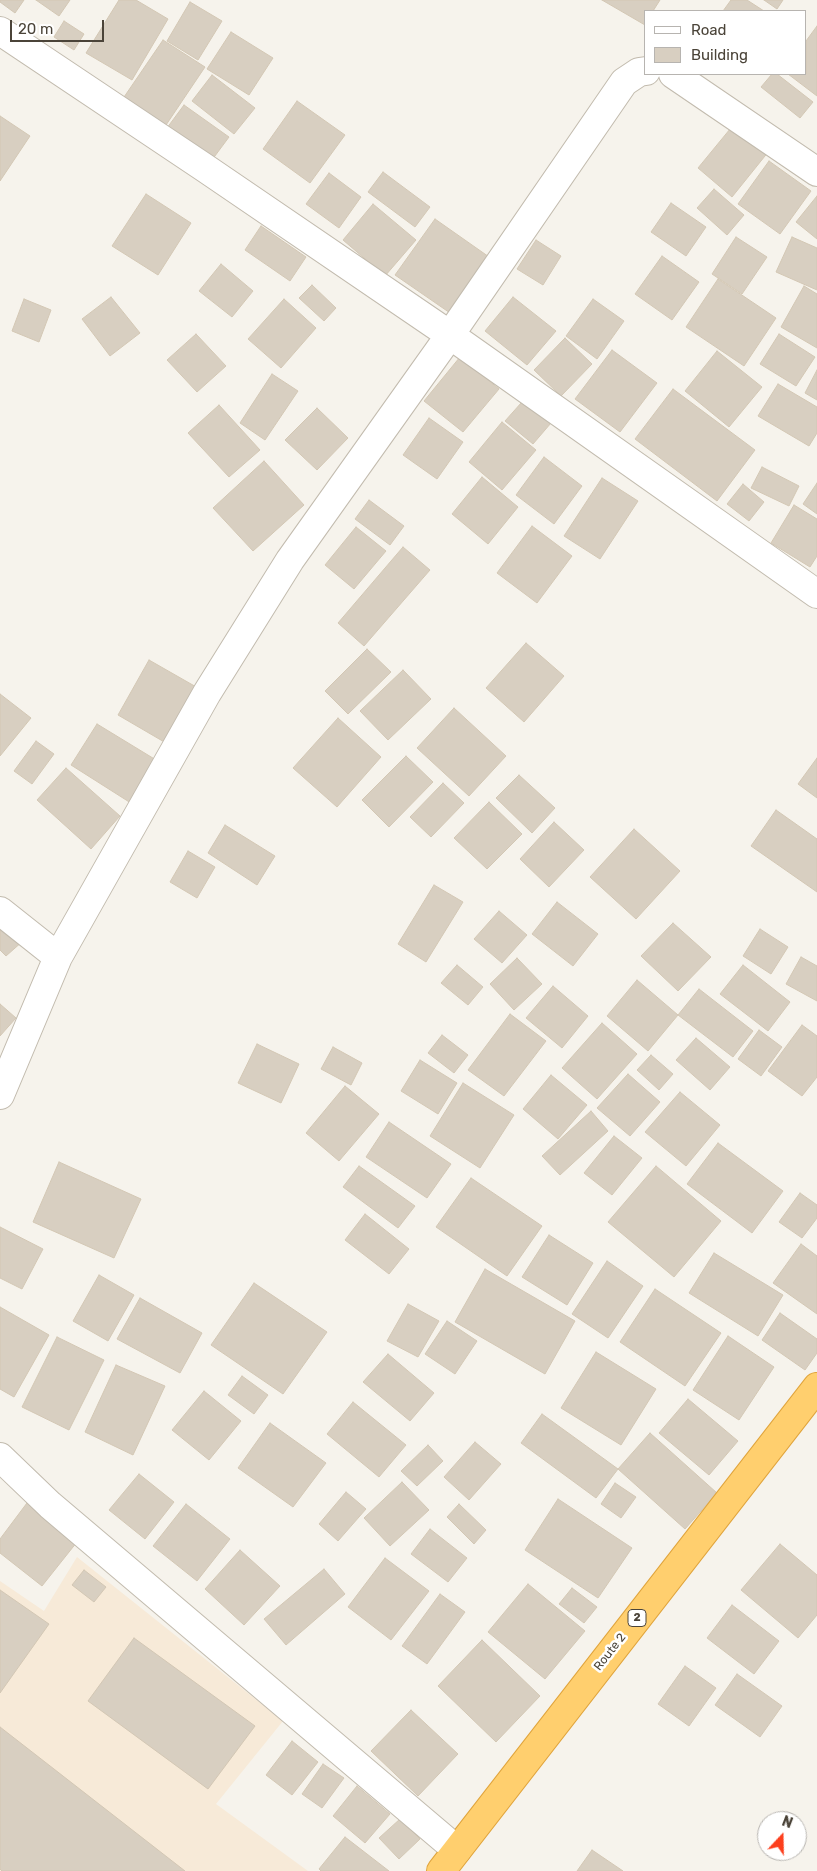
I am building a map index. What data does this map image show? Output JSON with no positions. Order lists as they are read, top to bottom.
{
  "streets": {
    "highway": ["2", "Route 2"]
  },
  "legend": ["Road", "Building"],
  "scale_bar": "20 m",
  "north": "top"
}
